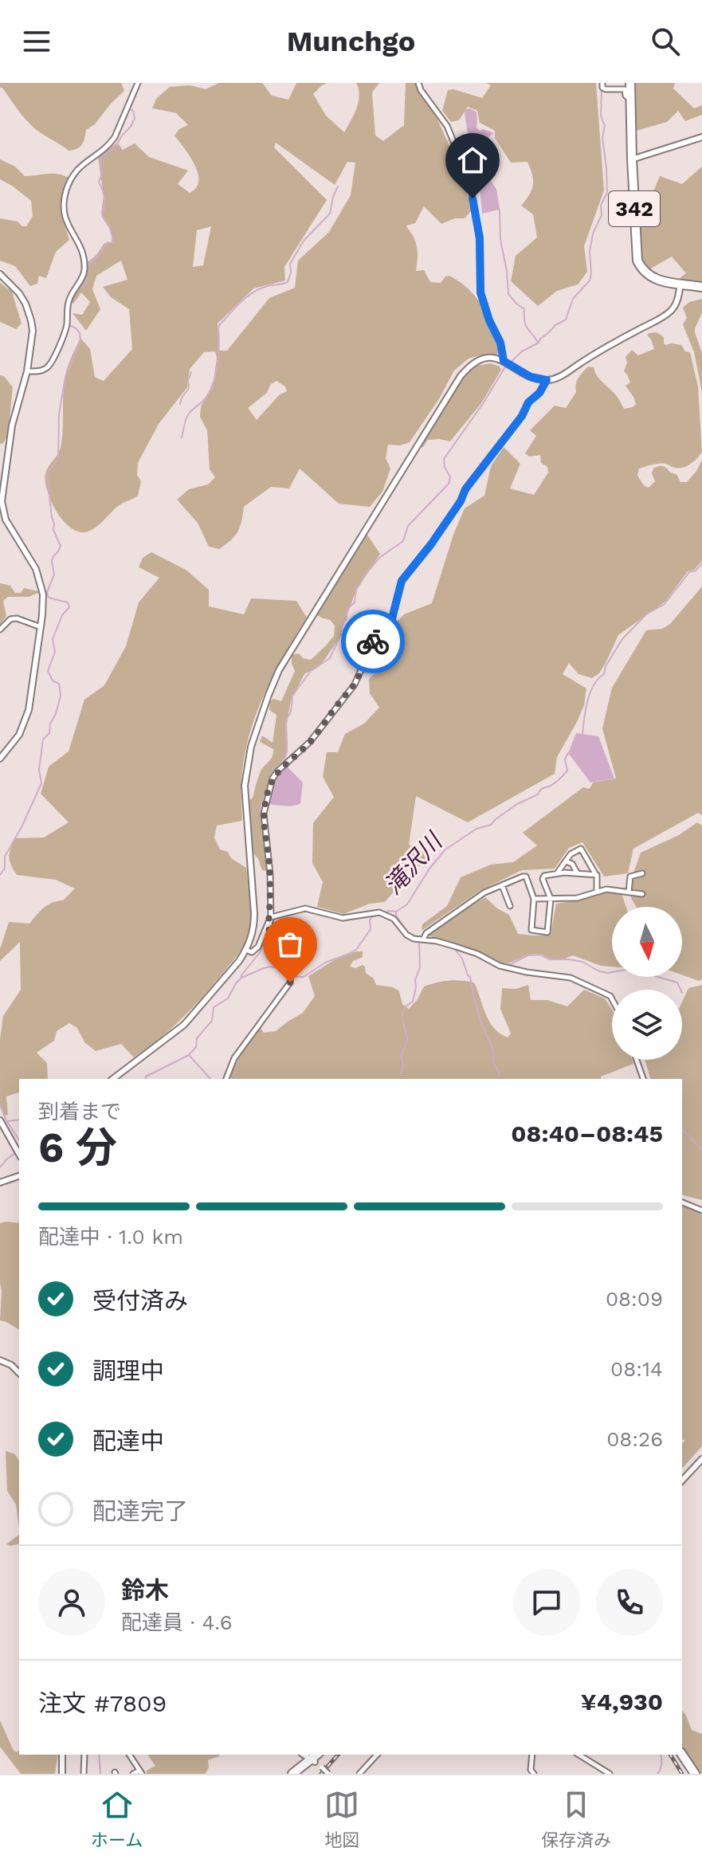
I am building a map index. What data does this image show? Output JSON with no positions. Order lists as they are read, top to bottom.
{
  "streets": {
    "highway": ["342"]
  },
  "water": ["滝沢川"],
  "north": "bottom",
  "page": {
    "header": "Munchgo",
    "heading": ["6 分", "到着まで", "08:40–08:45"],
    "panel": [
      "鈴木",
      "配達員 · 4.6",
      "注文 #7809",
      "¥4,930"
    ],
    "bar": "配達中 · 1.0 km",
    "list": [
      ["受付済み", "08:09"],
      ["調理中", "08:14"],
      ["配達中", "08:26"],
      "配達完了"
    ],
    "tabs": ["ホーム", "地図", "保存済み"]
  }
}
